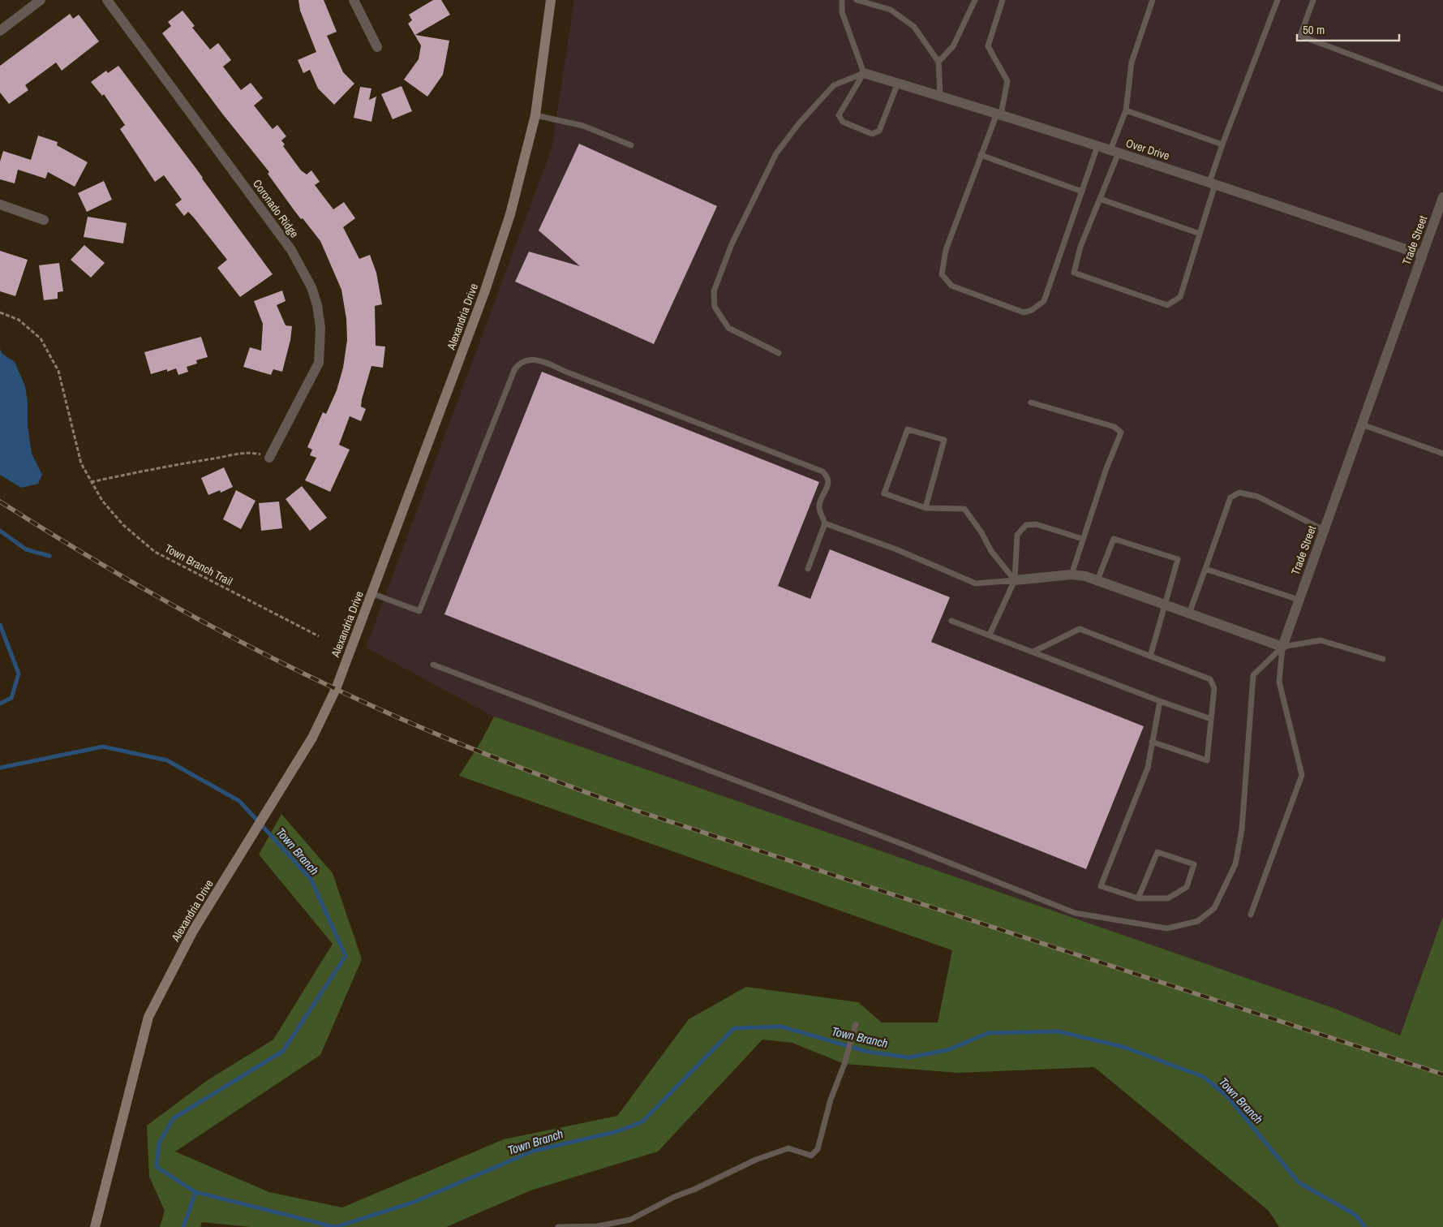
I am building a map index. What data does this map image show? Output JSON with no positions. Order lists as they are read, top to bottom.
{
  "streets": {
    "street": [
      "Over Drive",
      "Coronado Ridge",
      "Trade Street",
      "Alexandria Drive"
    ],
    "path": ["Town Branch Trail"]
  },
  "crossings": [
    ["Over Drive", "Trade Street"]
  ],
  "water": ["Town Branch"],
  "scale_bar": "50 m"
}
